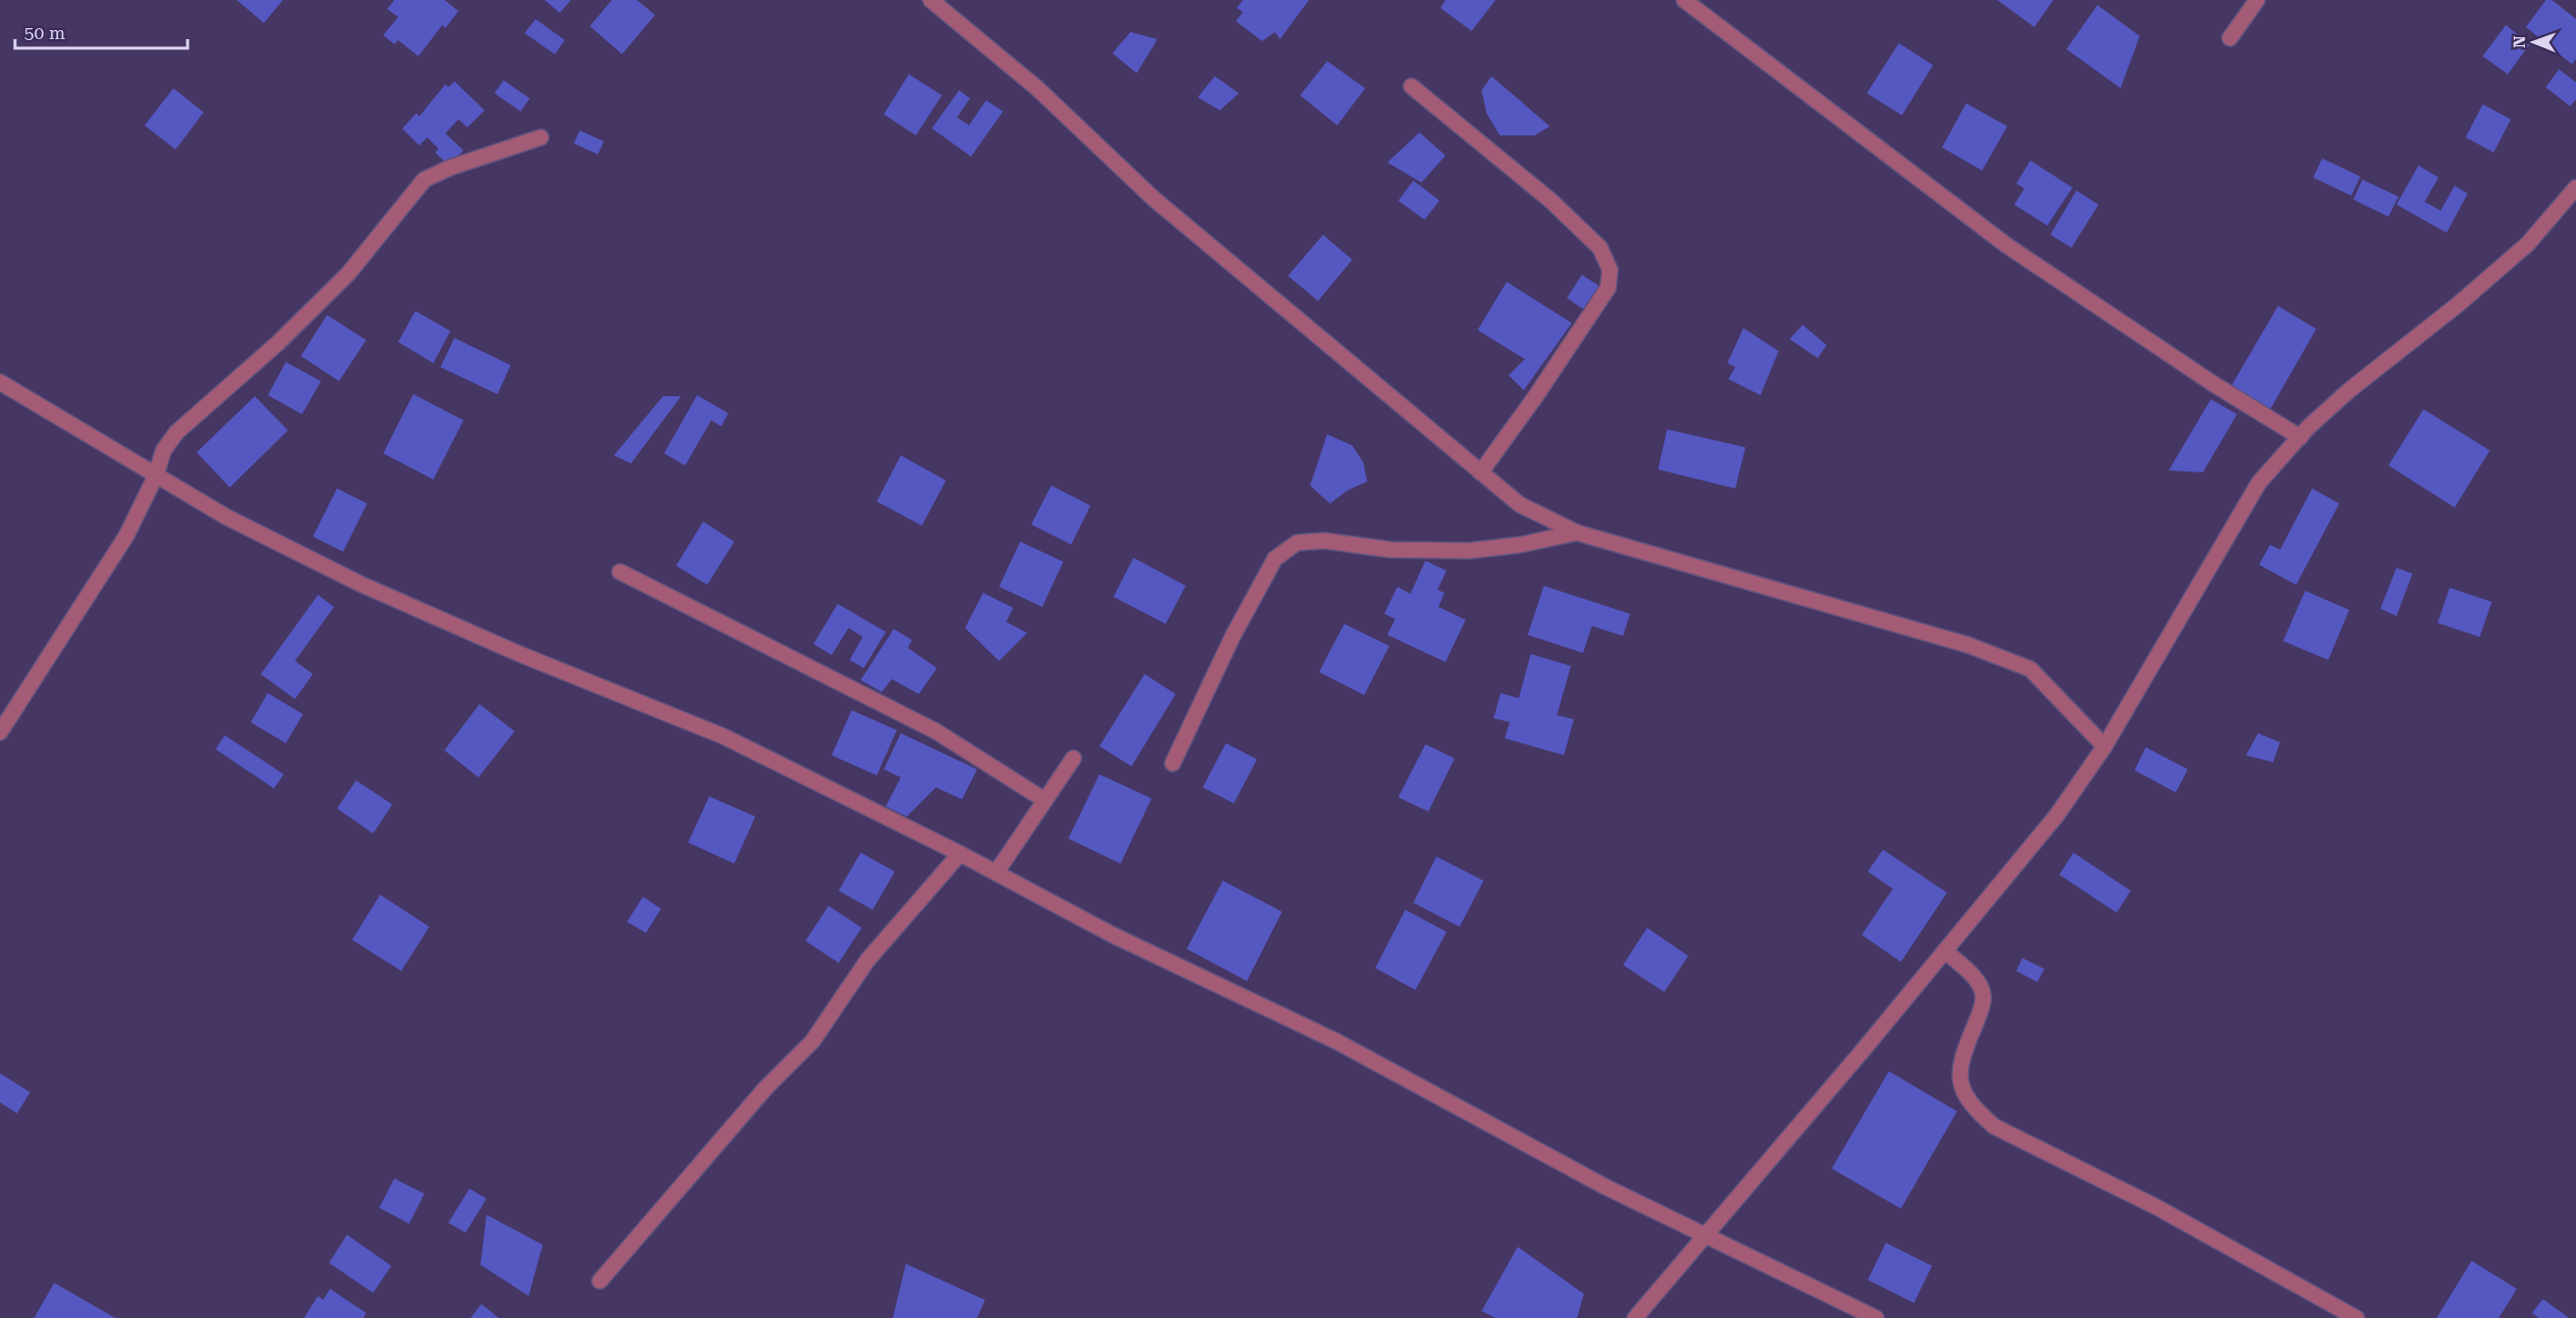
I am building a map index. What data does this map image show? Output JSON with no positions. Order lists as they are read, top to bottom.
{
  "scale_bar": "50 m",
  "north": "left"
}
